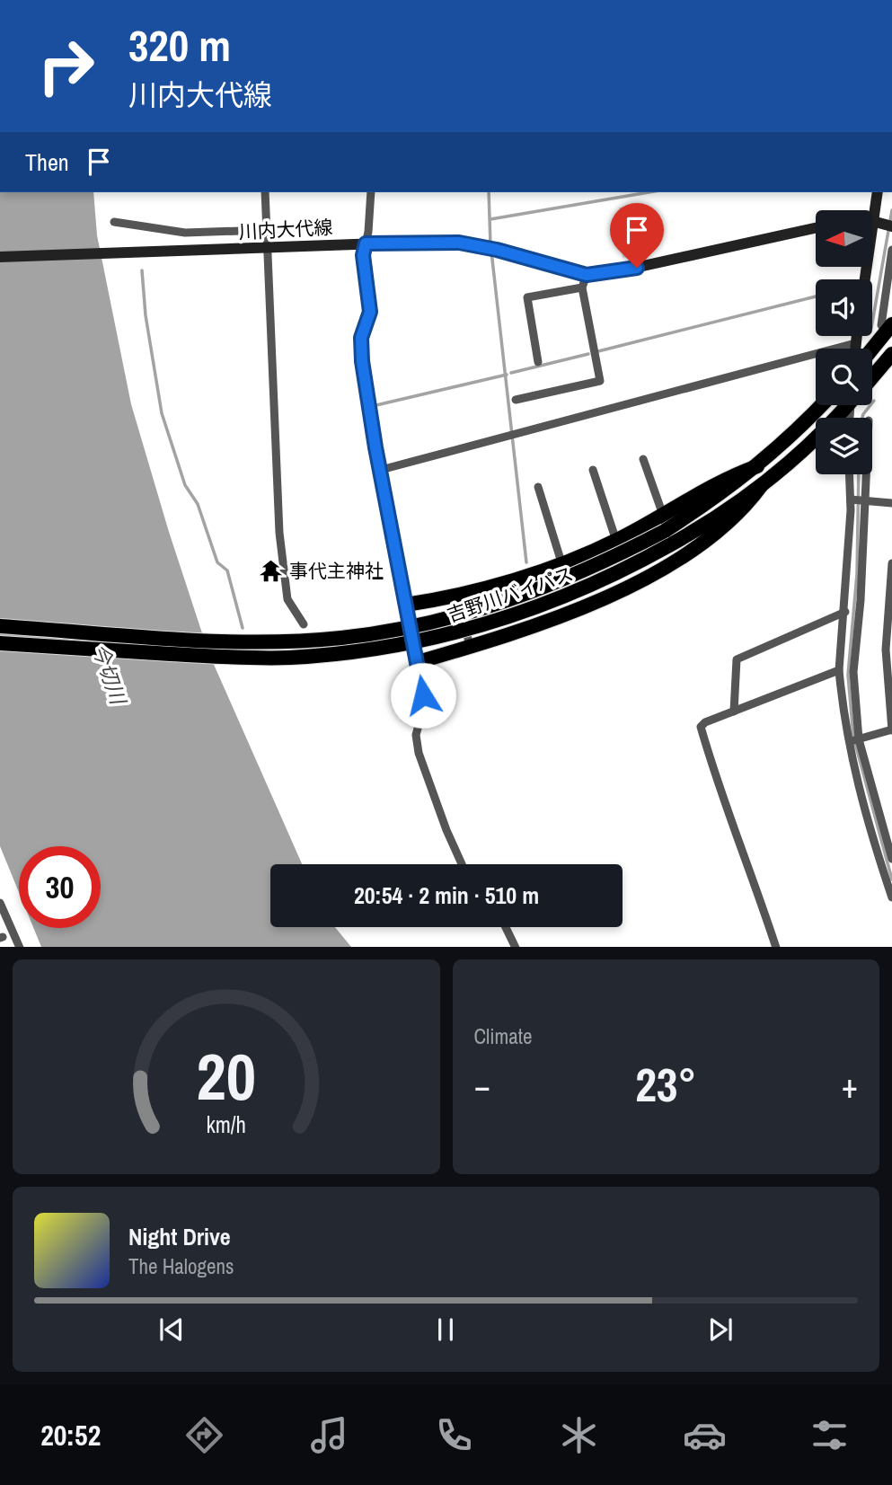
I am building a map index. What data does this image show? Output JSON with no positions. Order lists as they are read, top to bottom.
{
  "streets": {
    "highway": ["吉野川バイパス"],
    "main road": ["川内大代線"]
  },
  "water": ["今切川"],
  "places": {
    "temple": ["事代主神社"]
  },
  "north": "left",
  "page": {
    "turn": ["320 m", "川内大代線"],
    "then": "Then",
    "limit": "30",
    "trip": "20:54 · 2 min · 510 m",
    "tile": "Climate",
    "heat": ["−", "23°", "+"],
    "song": ["Night Drive", "The Halogens"],
    "tabs": "20:52",
    "gauge": ["20", "km/h"]
  }
}
